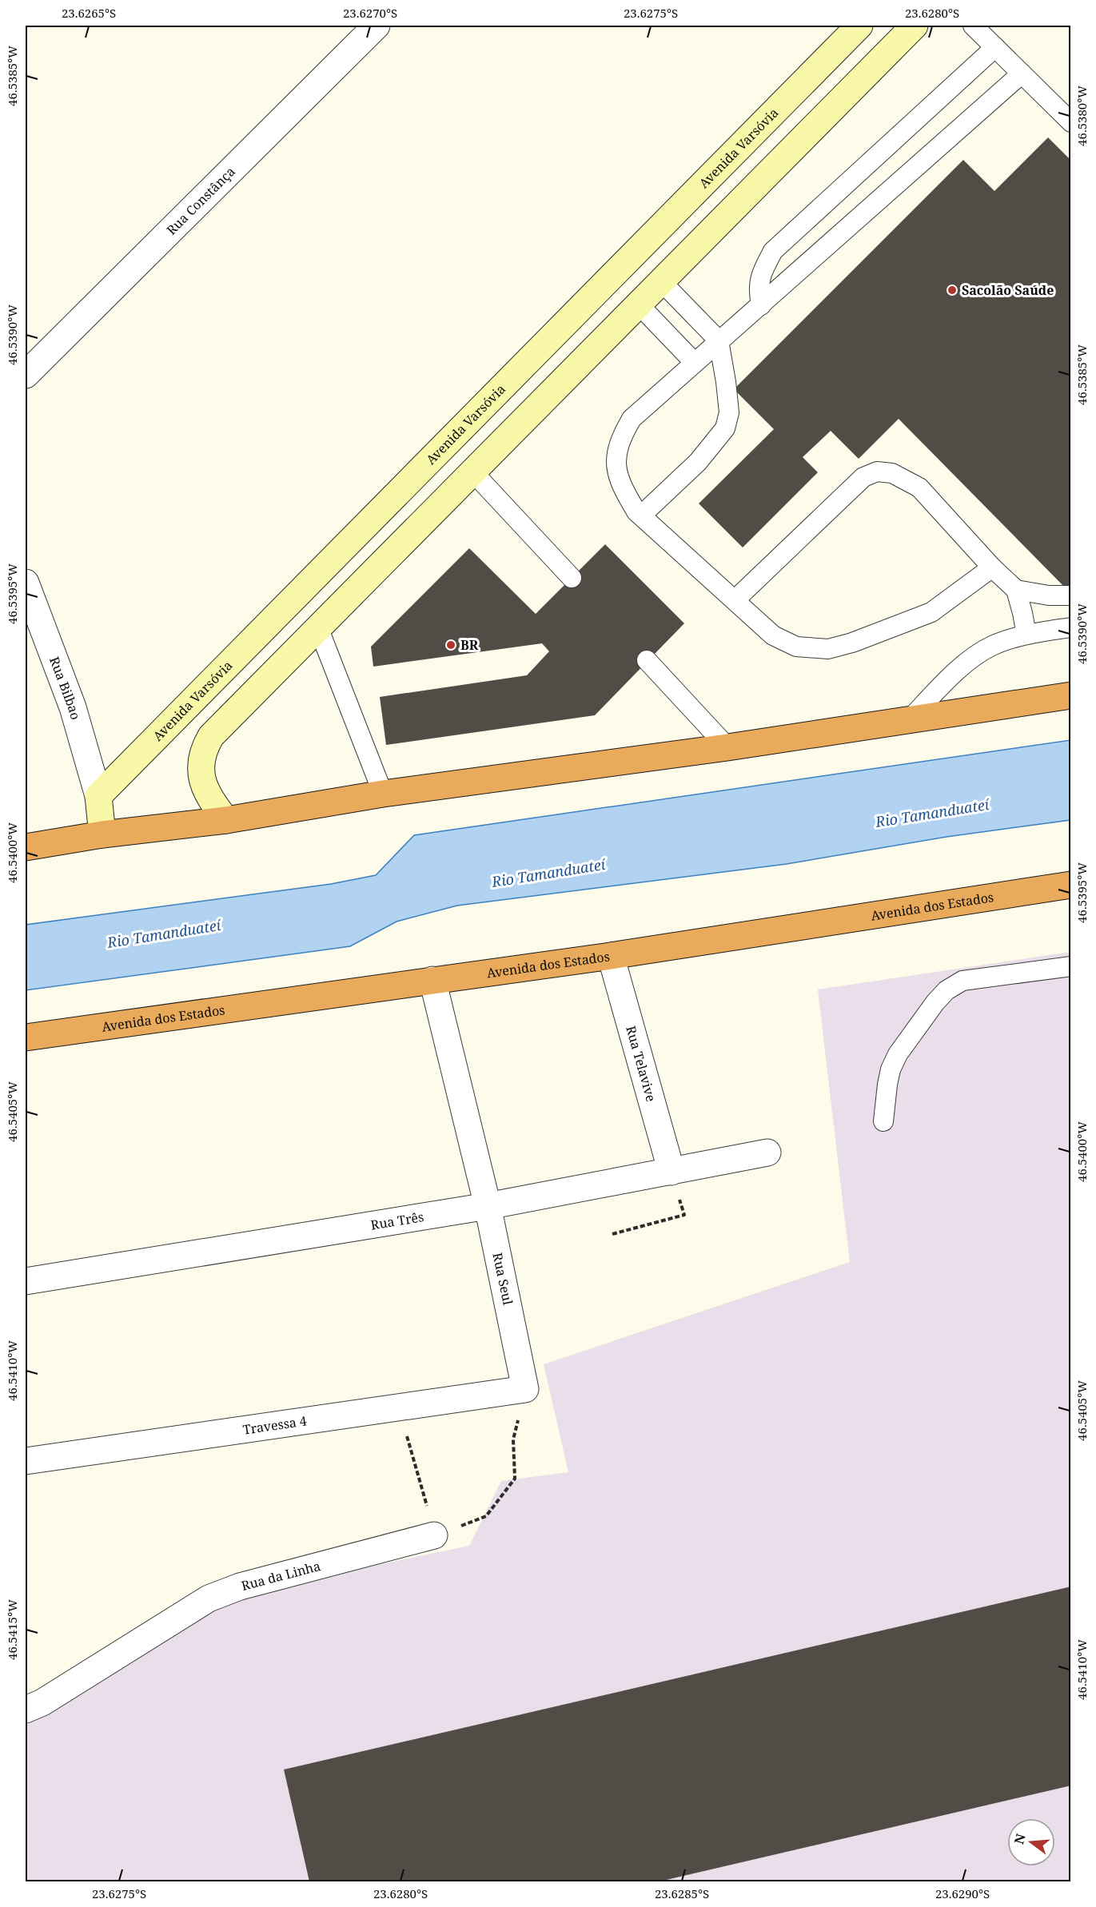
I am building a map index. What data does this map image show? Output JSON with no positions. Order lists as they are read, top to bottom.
{
  "streets": {
    "highway": ["Avenida dos Estados"],
    "main road": ["Avenida Varsóvia"],
    "street": [
      "Rua Constânça",
      "Rua Bilbao",
      "Rua Telavive",
      "Rua Três",
      "Rua Seul",
      "Travessa 4",
      "Rua da Linha"
    ]
  },
  "crossings": [
    ["Avenida Varsóvia", "Rua Bilbao"],
    ["Avenida dos Estados", "Rua Telavive"],
    ["Avenida dos Estados", "Rua Seul"],
    ["Rua Telavive", "Rua Três"],
    ["Rua Três", "Rua Seul"],
    ["Rua Seul", "Travessa 4"]
  ],
  "water": ["Rio Tamanduateí"],
  "places": ["Sacolão Saúde", "BR"],
  "north": "left",
  "coordinates": [
    "23.6265°S",
    "23.6270°S",
    "23.6275°S",
    "23.6280°S",
    "46.5385°W",
    "46.5380°W",
    "46.5390°W",
    "46.5395°W",
    "46.5400°W",
    "46.5405°W",
    "46.5410°W",
    "46.5415°W",
    "23.6285°S",
    "23.6290°S"
  ]
}
